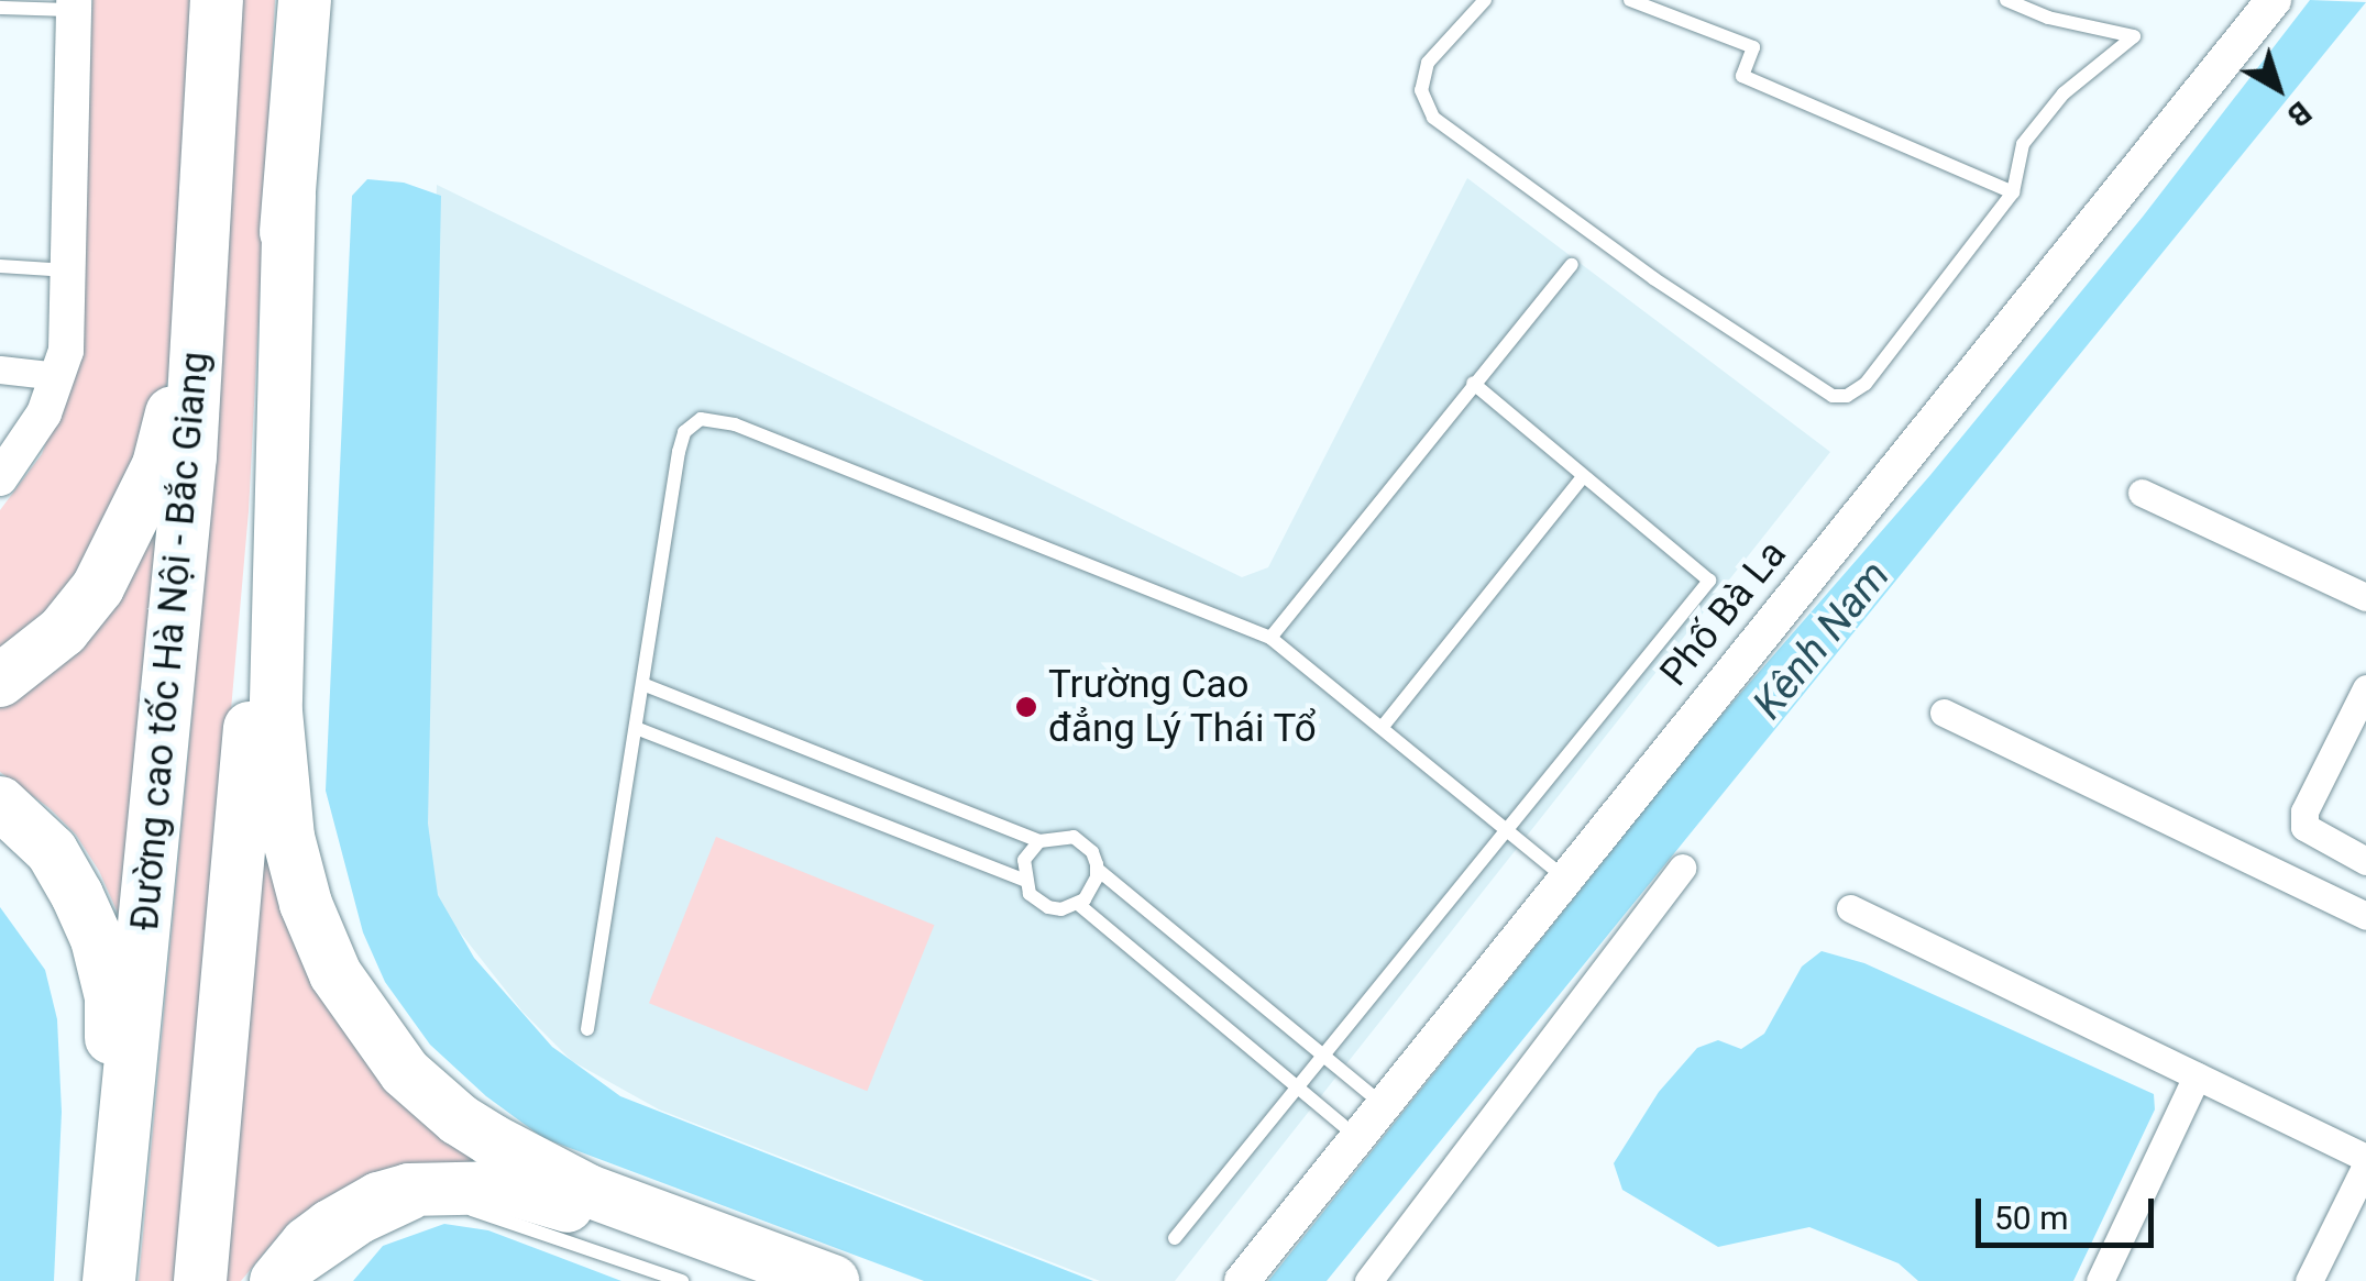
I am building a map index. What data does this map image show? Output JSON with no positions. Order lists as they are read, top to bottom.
{
  "streets": {
    "highway": ["Đường cao tốc Hà Nội - Bắc Giang"],
    "street": ["Phố Bà La"]
  },
  "water": ["Kênh Nam"],
  "places": ["Trường Cao đẳng Lý Thái Tổ"],
  "scale_bar": "50 m",
  "north": "bottom right"
}
